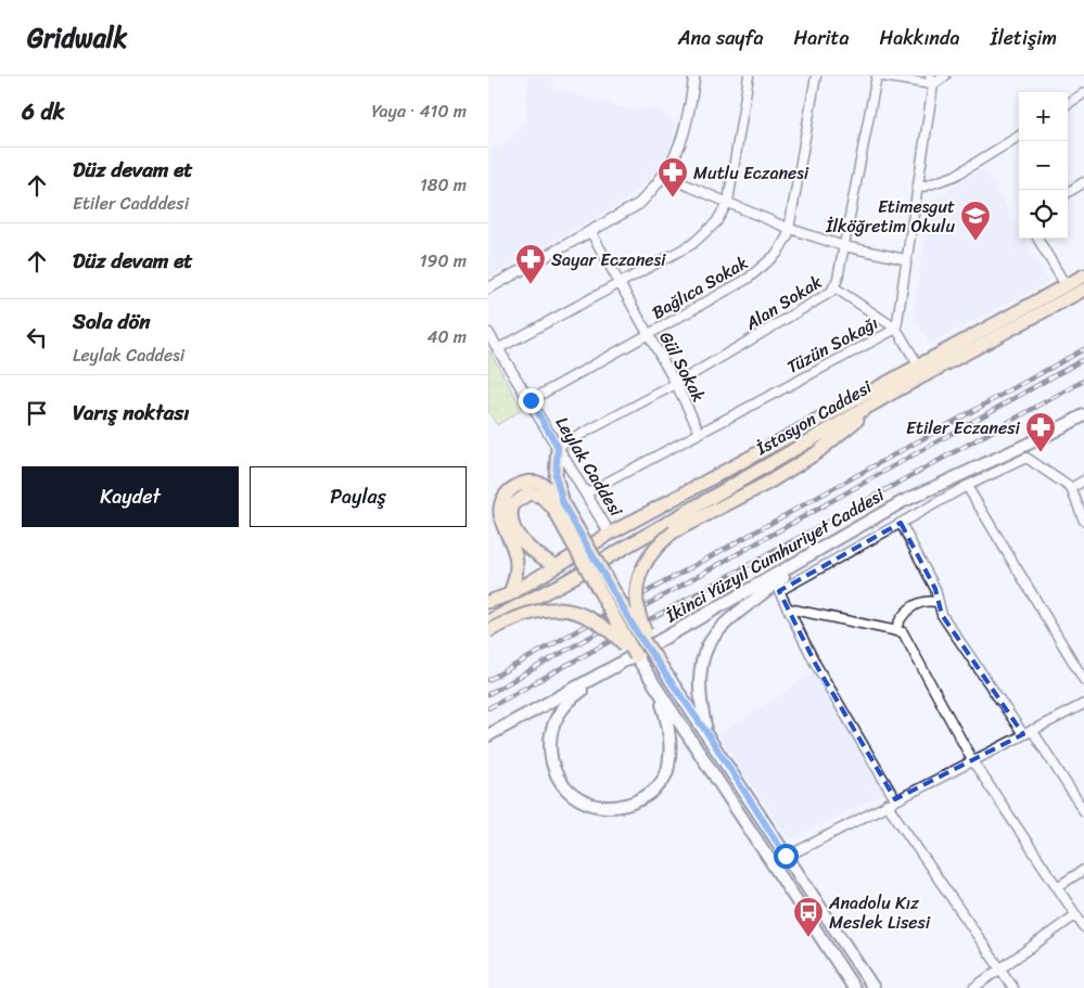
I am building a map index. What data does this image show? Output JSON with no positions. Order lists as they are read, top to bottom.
{
  "streets": {
    "main road": ["İstasyon Caddesi", "İkinci Yüzyıl Cumhuriyet Caddesi"],
    "street": [
      "Bağlıca Sokak",
      "Alan Sokak",
      "Tüzün Sokağı",
      "Gül Sokak",
      "Leylak Caddesi"
    ]
  },
  "crossings": [
    ["Bağlıca Sokak", "Gül Sokak"],
    ["Bağlıca Sokak", "Leylak Caddesi"],
    ["Alan Sokak", "Gül Sokak"],
    ["Alan Sokak", "Leylak Caddesi"],
    ["Tüzün Sokağı", "Gül Sokak"],
    ["Tüzün Sokağı", "Leylak Caddesi"],
    ["İstasyon Caddesi", "Leylak Caddesi"]
  ],
  "places": {
    "pharmacy": ["Mutlu Eczanesi", "Sayar Eczanesi", "Etiler Eczanesi"],
    "school or university": ["Etimesgut İlköğretim Okulu"],
    "bus stop": ["Anadolu Kız Meslek Lisesi"]
  },
  "page": {
    "header": "Gridwalk",
    "nav": [
      "Ana sayfa",
      "Harita",
      "Hakkında",
      "İletişim"
    ],
    "heading": ["6 dk", "Yaya · 410 m"],
    "map_buttons": ["+", "−"],
    "list": [
      ["Düz devam et", "Etiler Cadddesi", "180 m"],
      ["Düz devam et", "190 m"],
      ["Sola dön", "Leylak Caddesi", "40 m"],
      "Varış noktası"
    ],
    "buttons": ["Kaydet", "Paylaş"]
  }
}
